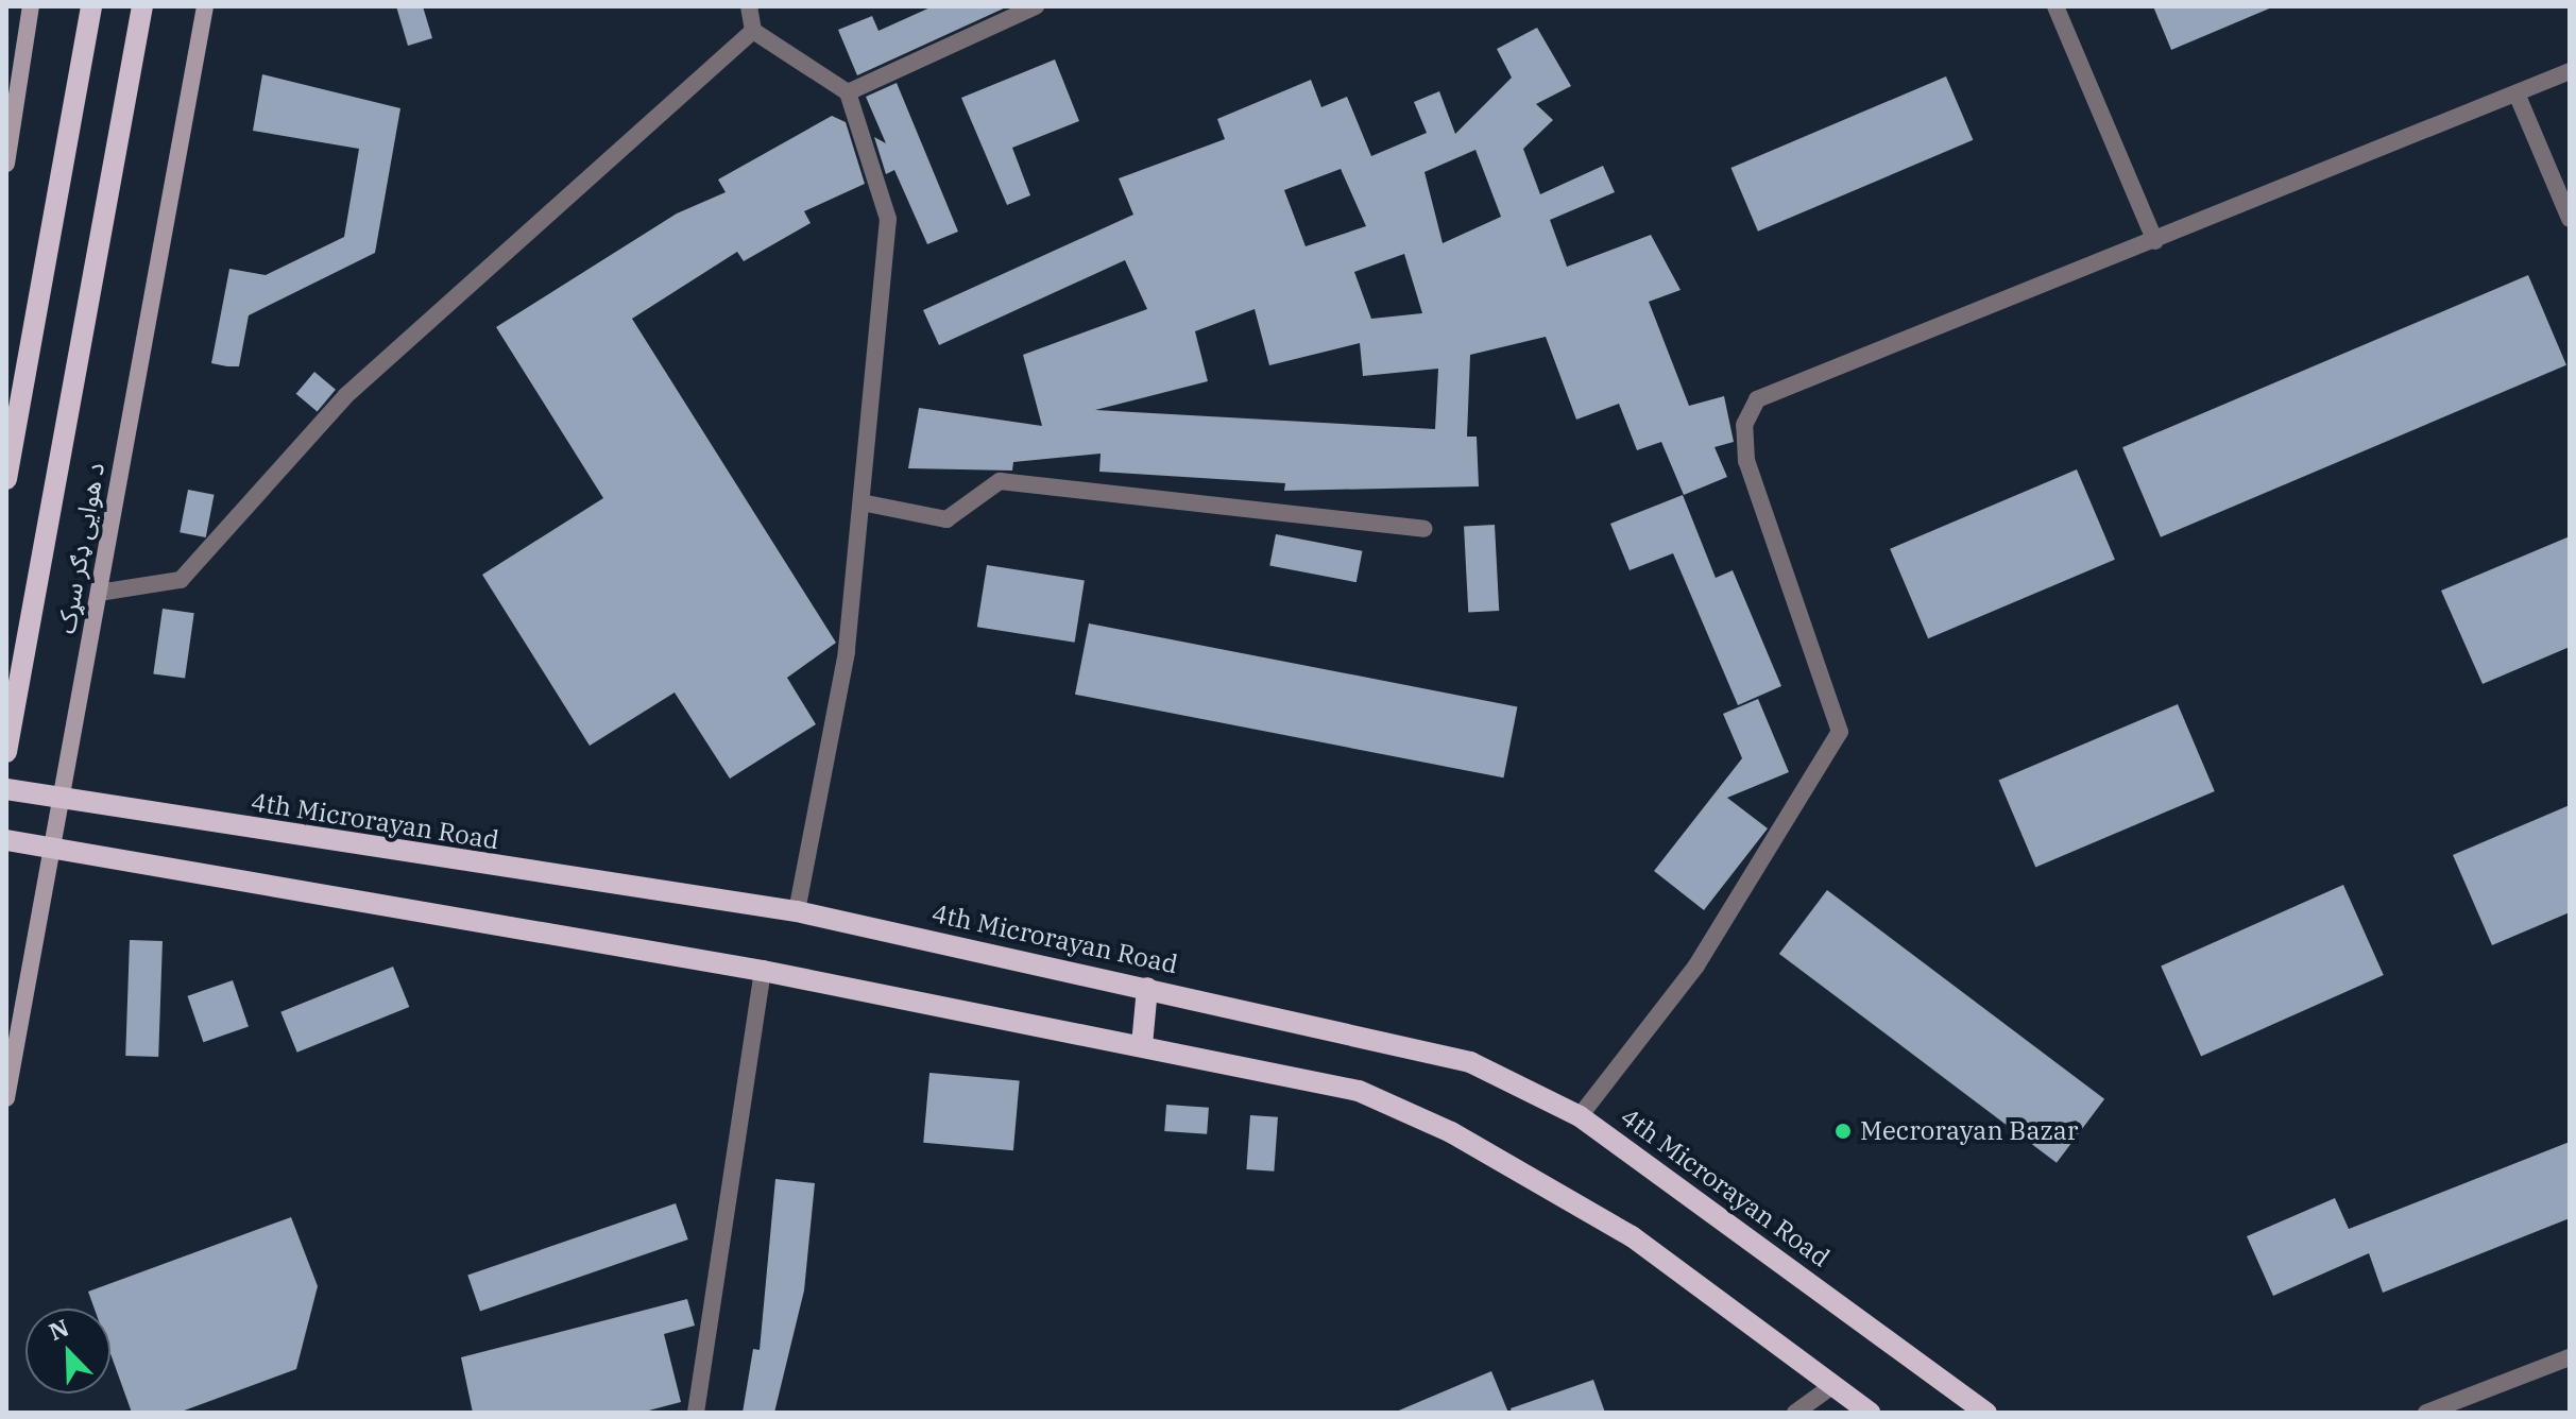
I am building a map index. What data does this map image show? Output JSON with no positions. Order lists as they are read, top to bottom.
{
  "streets": {
    "main road": ["د هوایی ډګر سړک", "4th Microrayan Road"]
  },
  "crossings": [
    ["د هوایی ډګر سړک", "4th Microrayan Road"]
  ],
  "places": ["Mecrorayan Bazar"],
  "north": "top left"
}
